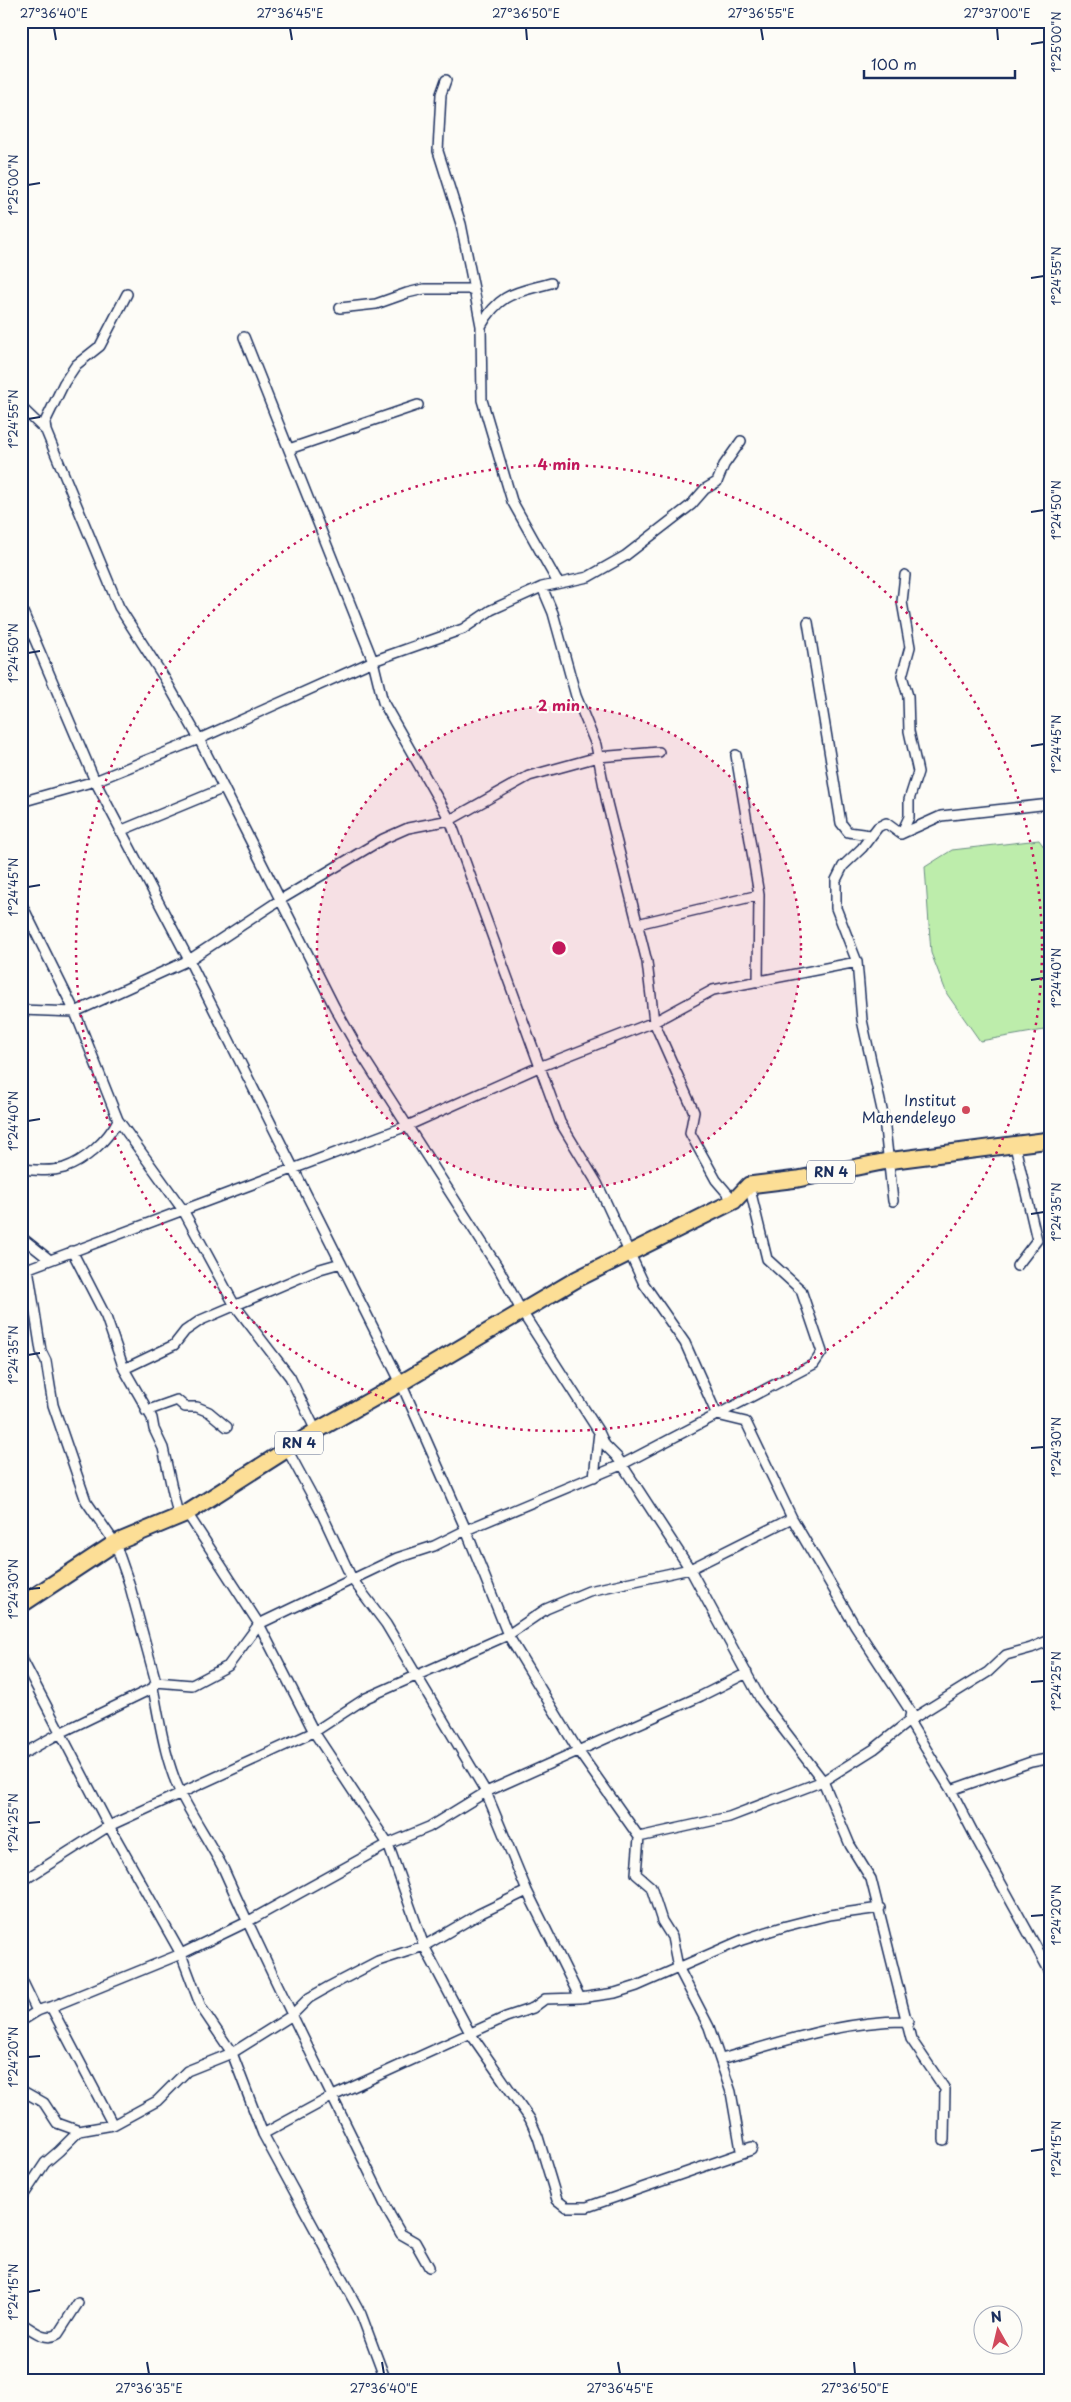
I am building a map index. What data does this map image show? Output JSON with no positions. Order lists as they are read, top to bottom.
{
  "streets": {
    "highway": ["RN 4"]
  },
  "places": ["Institut Mahendeleyo"],
  "scale_bar": "100 m",
  "north": "top",
  "coordinates": [
    "27°36'40\"E",
    "27°36'45\"E",
    "27°36'50\"E",
    "27°36'55\"E",
    "27°37'00\"E",
    "1°25'00\"N",
    "1°24'55\"N",
    "1°24'50\"N",
    "1°24'45\"N",
    "1°24'40\"N",
    "1°24'35\"N",
    "1°24'30\"N",
    "1°24'25\"N",
    "1°24'20\"N",
    "1°24'15\"N",
    "27°36'35\"E"
  ],
  "rings": ["4 min", "2 min"]
}
